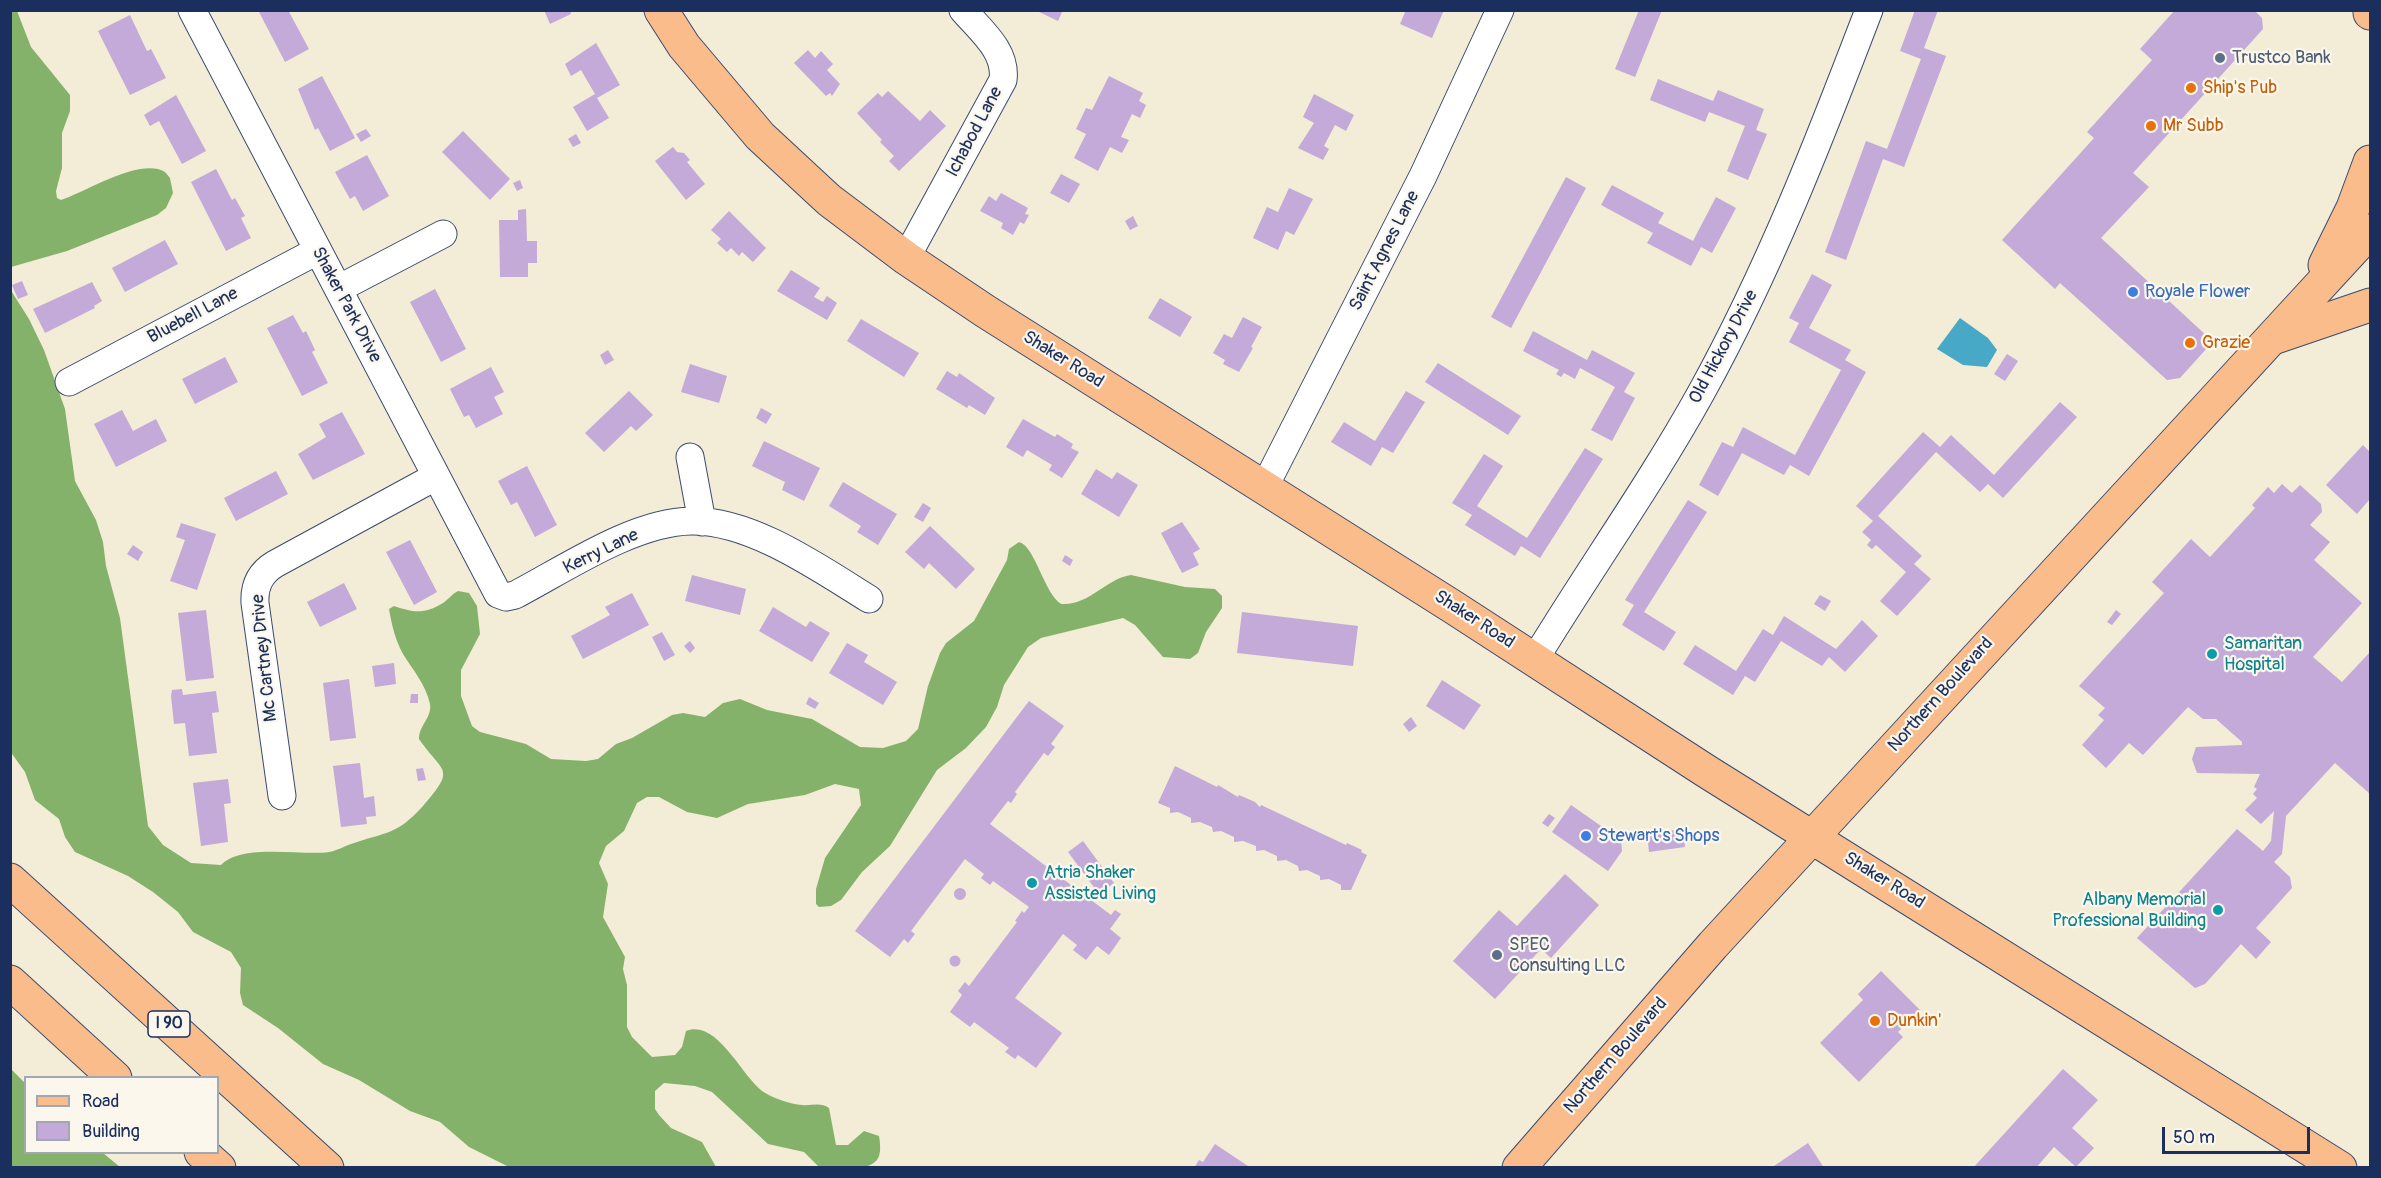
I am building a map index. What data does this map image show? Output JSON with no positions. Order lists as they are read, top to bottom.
{
  "streets": {
    "main road": ["Shaker Road", "Northern Boulevard", "I 90"],
    "street": [
      "Ichabod Lane",
      "Saint Agnes Lane",
      "Shaker Park Drive",
      "Bluebell Lane",
      "Old Hickory Drive",
      "Kerry Lane",
      "Mc Cartney Drive"
    ]
  },
  "crossings": [
    ["Ichabod Lane", "Shaker Road"],
    ["Saint Agnes Lane", "Shaker Road"],
    ["Shaker Park Drive", "Bluebell Lane"],
    ["Shaker Park Drive", "Kerry Lane"],
    ["Shaker Park Drive", "Mc Cartney Drive"],
    ["Old Hickory Drive", "Shaker Road"],
    ["Shaker Road", "Northern Boulevard"]
  ],
  "places": [
    "Trustco Bank",
    "Ship's Pub",
    "Mr Subb",
    "Royale Flower",
    "Grazie",
    "Samaritan Hospital",
    "Stewart's Shops",
    "Atria Shaker Assisted Living",
    "Albany Memorial Professional Building",
    "SPEC Consulting LLC",
    "Dunkin'"
  ],
  "legend": ["Road", "Building"],
  "scale_bar": "50 m"
}
